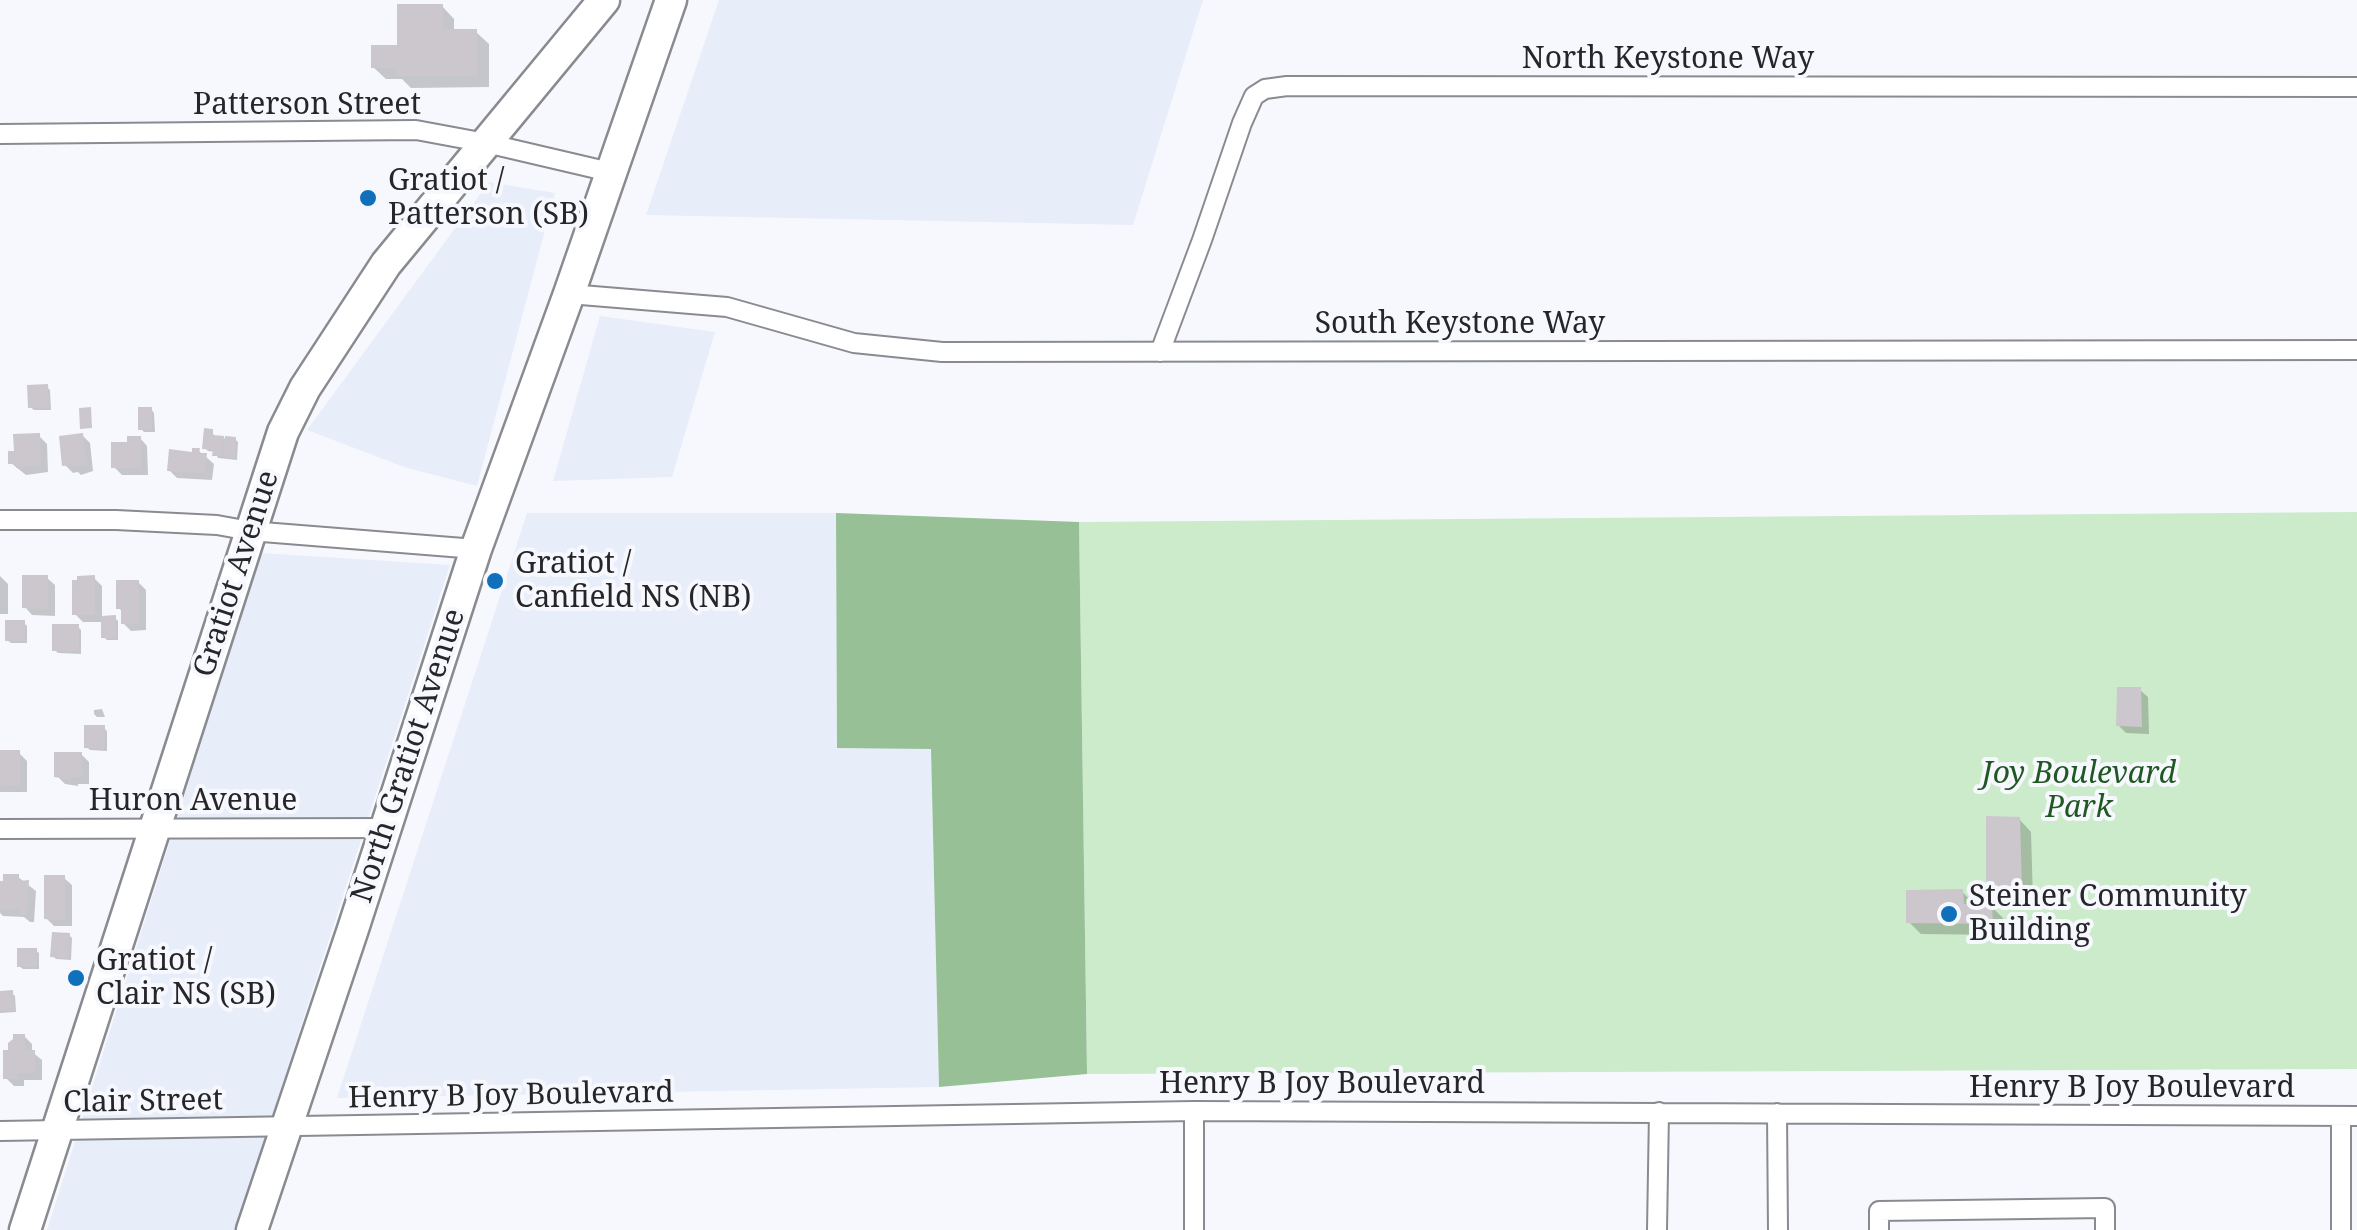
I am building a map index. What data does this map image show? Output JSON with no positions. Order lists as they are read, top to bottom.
{
  "streets": {
    "main road": ["Gratiot Avenue", "North Gratiot Avenue"],
    "street": [
      "North Keystone Way",
      "Patterson Street",
      "South Keystone Way",
      "Huron Avenue",
      "Henry B Joy Boulevard",
      "Clair Street"
    ]
  },
  "crossings": [
    ["North Keystone Way", "South Keystone Way"],
    ["Patterson Street", "Gratiot Avenue"],
    ["Patterson Street", "North Gratiot Avenue"],
    ["South Keystone Way", "North Gratiot Avenue"],
    ["Gratiot Avenue", "Huron Avenue"],
    ["Gratiot Avenue", "Clair Street"],
    ["North Gratiot Avenue", "Huron Avenue"],
    ["North Gratiot Avenue", "Henry B Joy Boulevard"],
    ["North Gratiot Avenue", "Clair Street"],
    ["Henry B Joy Boulevard", "Clair Street"]
  ],
  "parks": ["Joy Boulevard Park"],
  "places": [
    "Gratiot / Patterson (SB)",
    "Gratiot / Canfield NS (NB)",
    "Steiner Community Building",
    "Gratiot / Clair NS (SB)"
  ]
}
